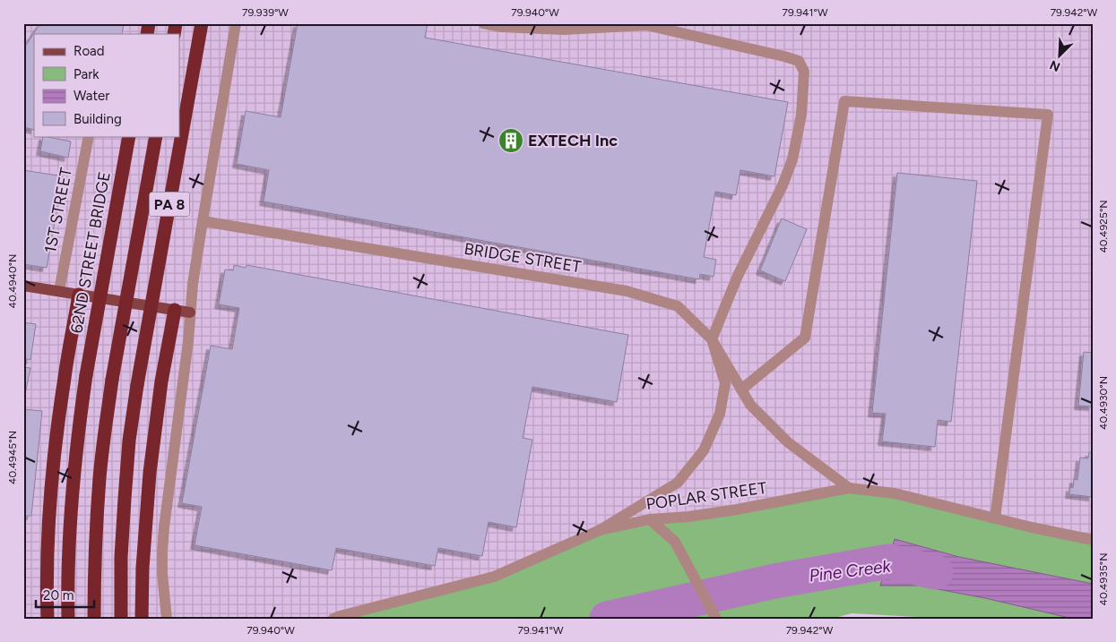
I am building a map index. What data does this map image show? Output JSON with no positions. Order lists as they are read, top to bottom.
{
  "streets": {
    "highway": ["PA 8", "62ND STREET BRIDGE"],
    "street": ["1ST STREET", "BRIDGE STREET", "POPLAR STREET"]
  },
  "crossings": [
    ["BRIDGE STREET", "POPLAR STREET"]
  ],
  "water": ["Pine Creek"],
  "places": {
    "building": ["EXTECH Inc"]
  },
  "legend": [
    "Road",
    "Park",
    "Water",
    "Building"
  ],
  "scale_bar": "20 m",
  "north": "bottom left",
  "coordinates": [
    "79.939°W",
    "79.940°W",
    "79.941°W",
    "79.942°W",
    "40.4925°N",
    "40.4940°N",
    "40.4930°N",
    "40.4945°N",
    "40.4935°N"
  ]
}
